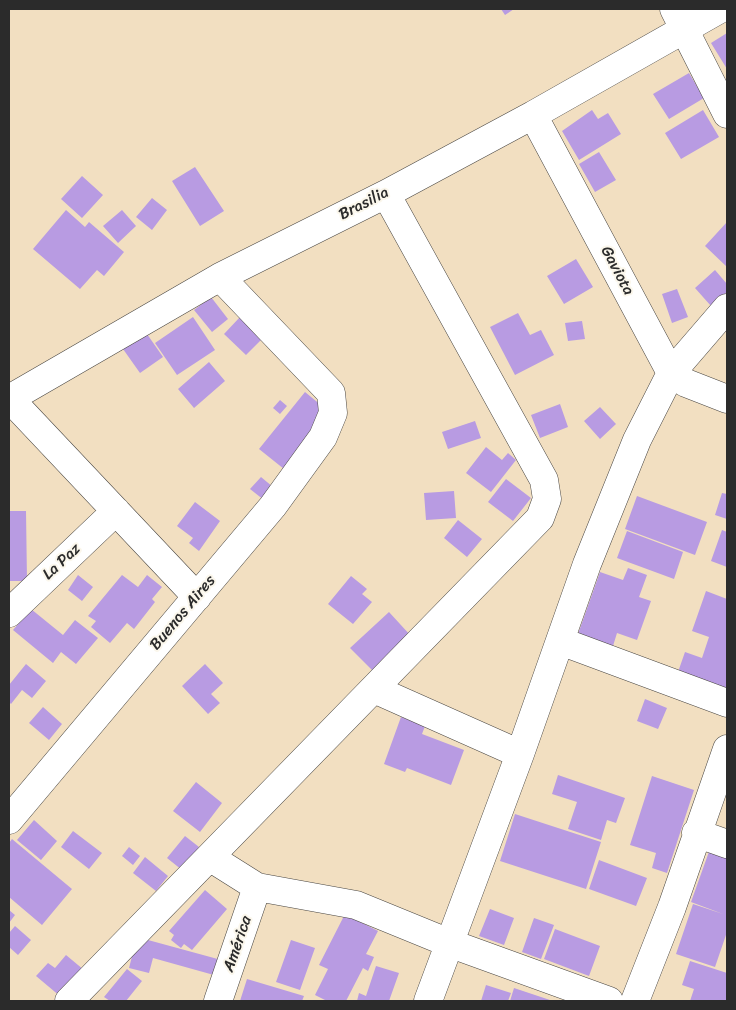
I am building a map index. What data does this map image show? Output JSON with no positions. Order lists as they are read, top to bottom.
{
  "streets": {
    "street": [
      "Brasilia",
      "Gaviota",
      "La Paz",
      "Buenos Aires",
      "América"
    ]
  },
  "crossings": [
    ["Brasilia", "Gaviota"],
    ["Brasilia", "Buenos Aires"]
  ]
}
